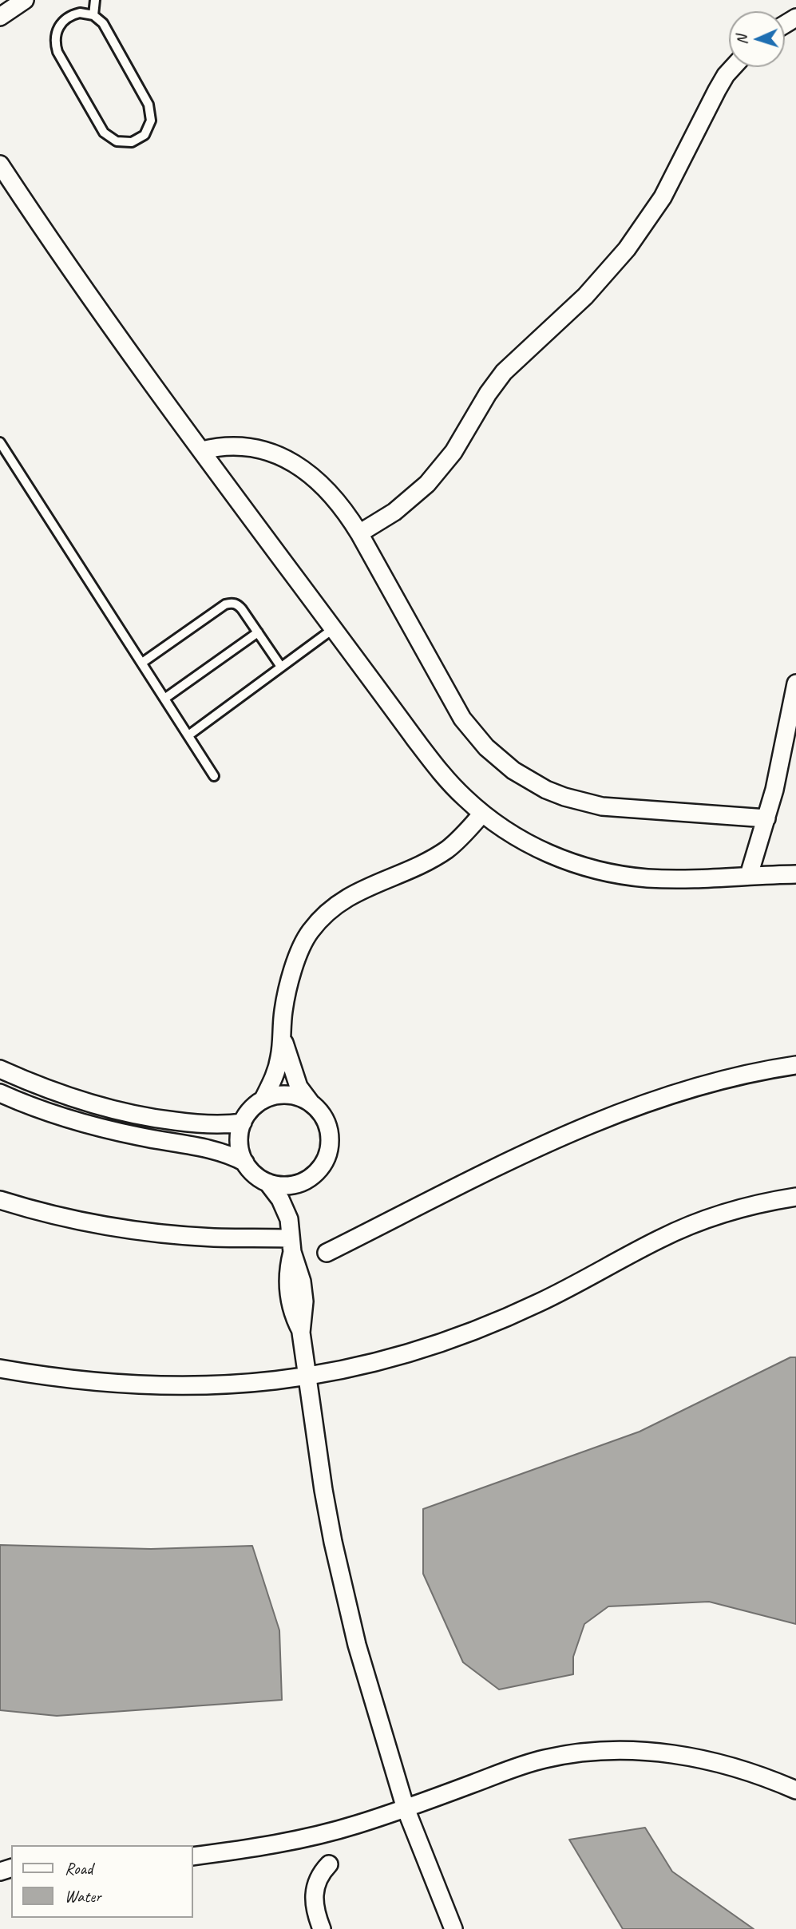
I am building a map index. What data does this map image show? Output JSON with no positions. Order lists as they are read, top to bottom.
{
  "legend": ["Road", "Water"],
  "north": "left"
}
